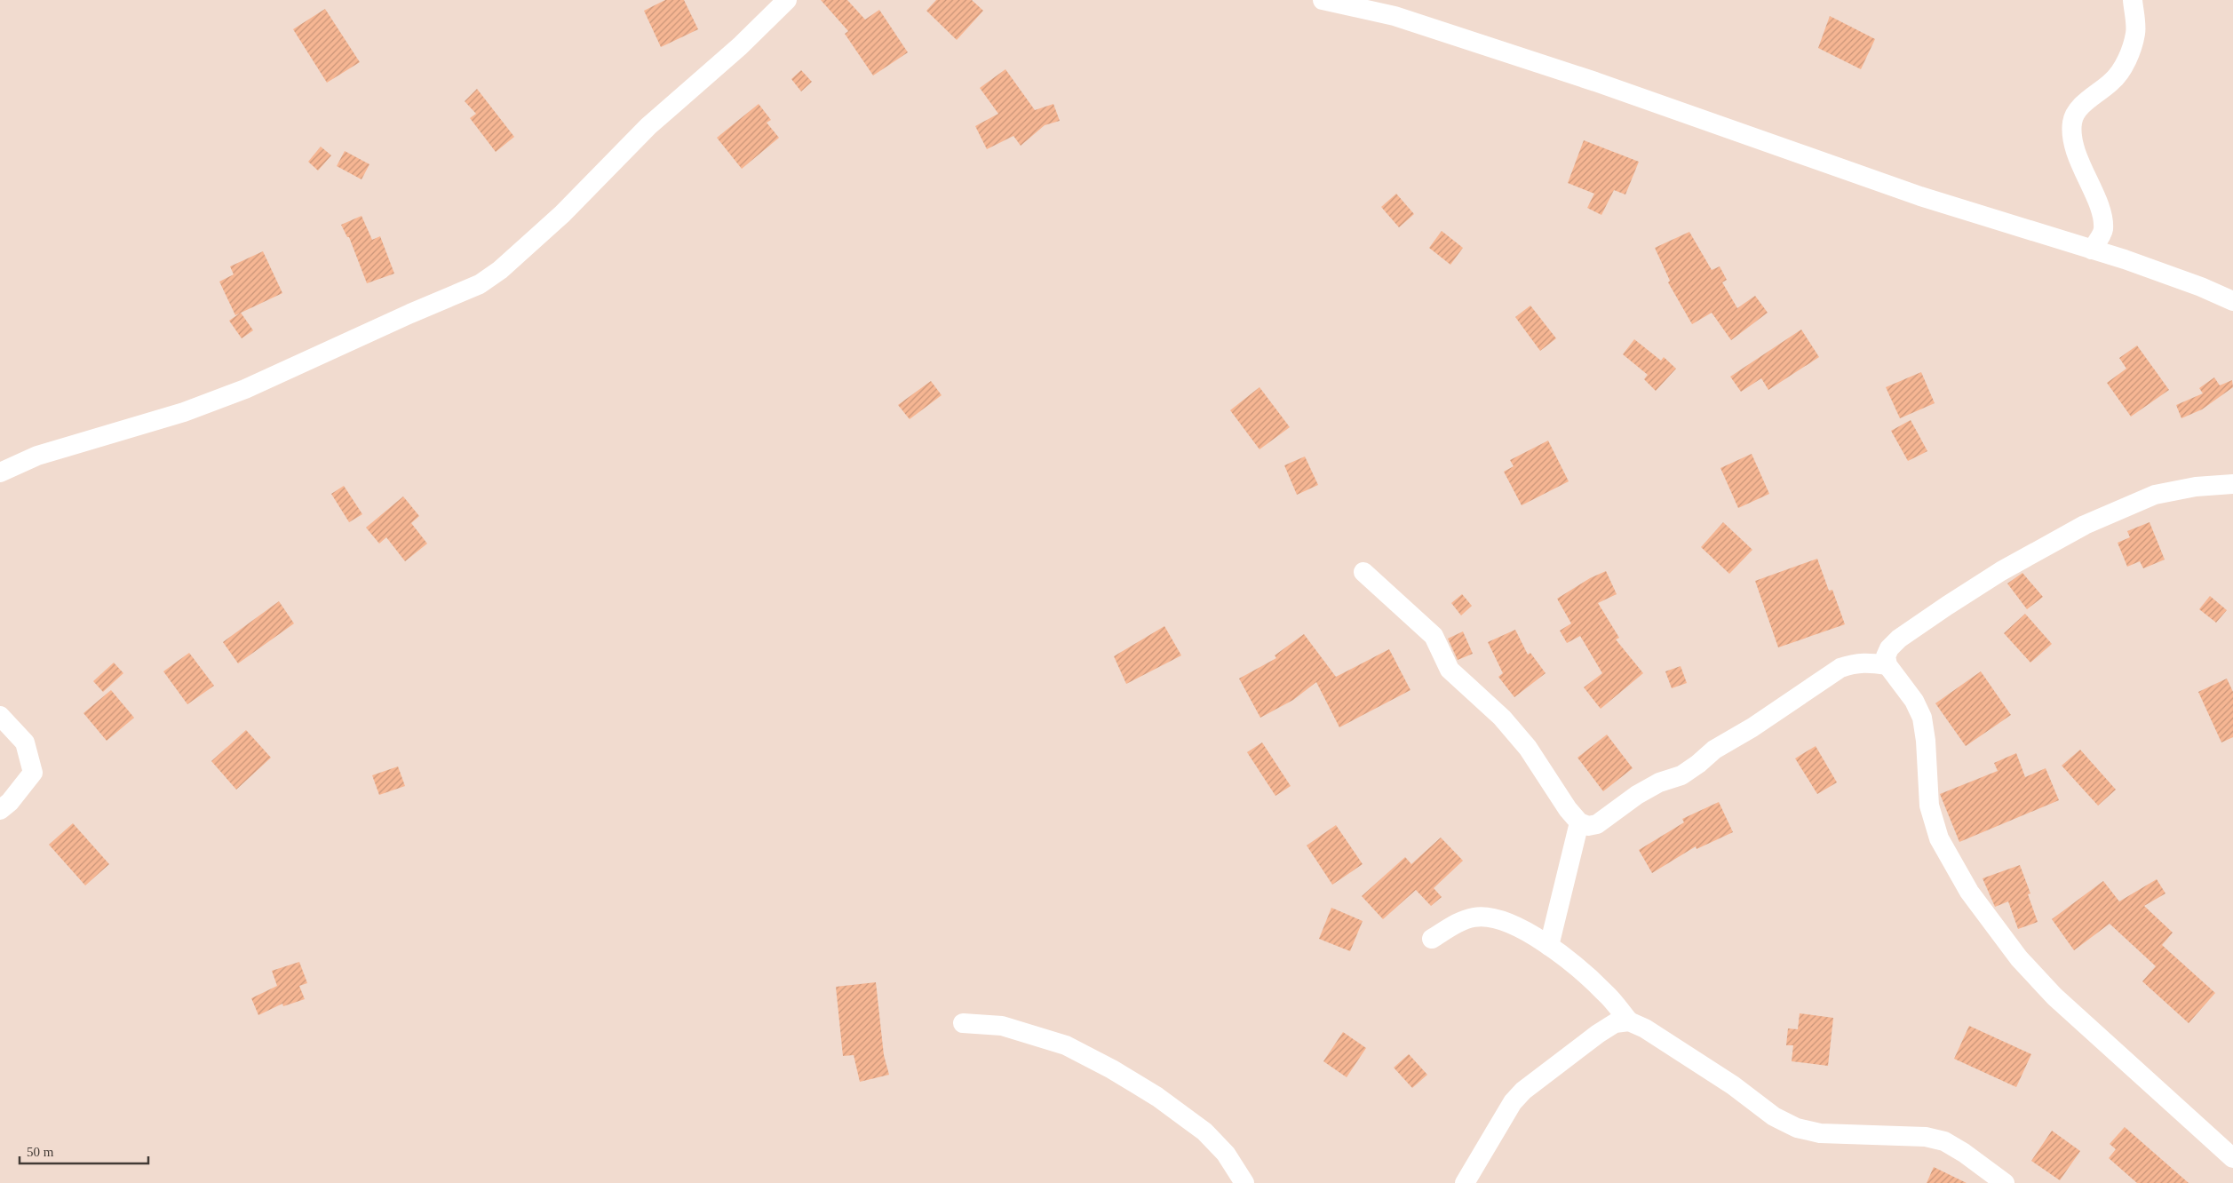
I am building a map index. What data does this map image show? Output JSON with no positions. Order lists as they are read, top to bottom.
{
  "scale_bar": "50 m"
}
